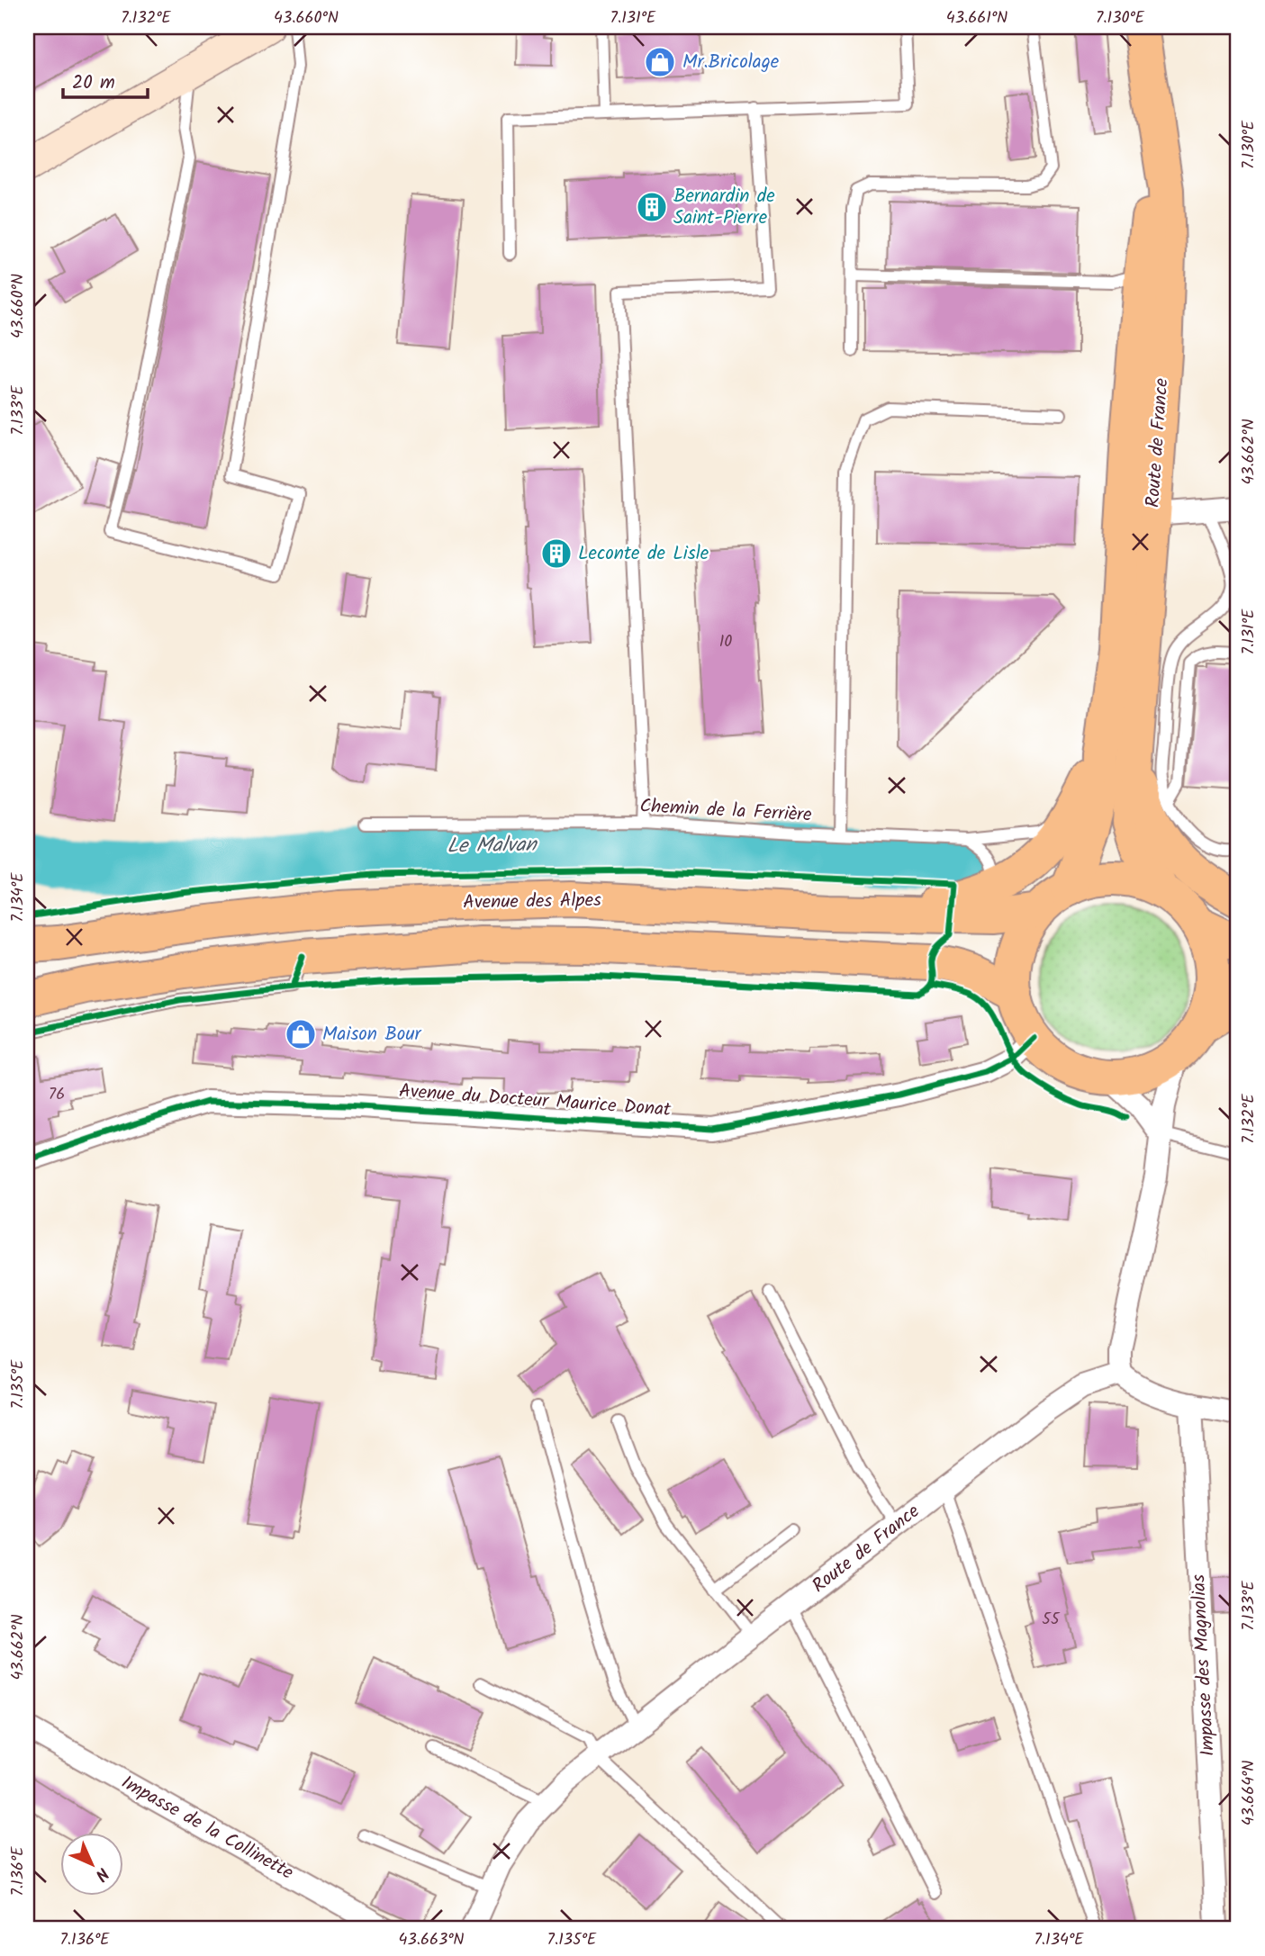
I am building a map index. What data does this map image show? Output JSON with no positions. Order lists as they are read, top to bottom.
{
  "streets": {
    "main road": ["Route de France", "Avenue des Alpes"],
    "street": ["Avenue du Docteur Maurice Donat", "Impasse des Magnolias", "Impasse de la Collinette"],
    "lane": ["Chemin de la Ferrière"]
  },
  "crossings": [
    ["Route de France", "Avenue des Alpes"],
    ["Route de France", "Avenue du Docteur Maurice Donat"],
    ["Avenue des Alpes", "Avenue du Docteur Maurice Donat"]
  ],
  "water": ["Le Malvan"],
  "places": {
    "shop": ["Mr.Bricolage", "Maison Bour"],
    "building": ["Bernardin de Saint-Pierre", "Leconte de Lisle"]
  },
  "house_numbers": ["10", "76", "55"],
  "scale_bar": "20 m",
  "north": "bottom right",
  "coordinates": [
    "7.132°E",
    "43.660°N",
    "7.131°E",
    "43.661°N",
    "7.130°E",
    "7.133°E",
    "43.662°N",
    "7.134°E",
    "7.135°E",
    "43.664°N",
    "7.136°E",
    "43.663°N"
  ]
}
